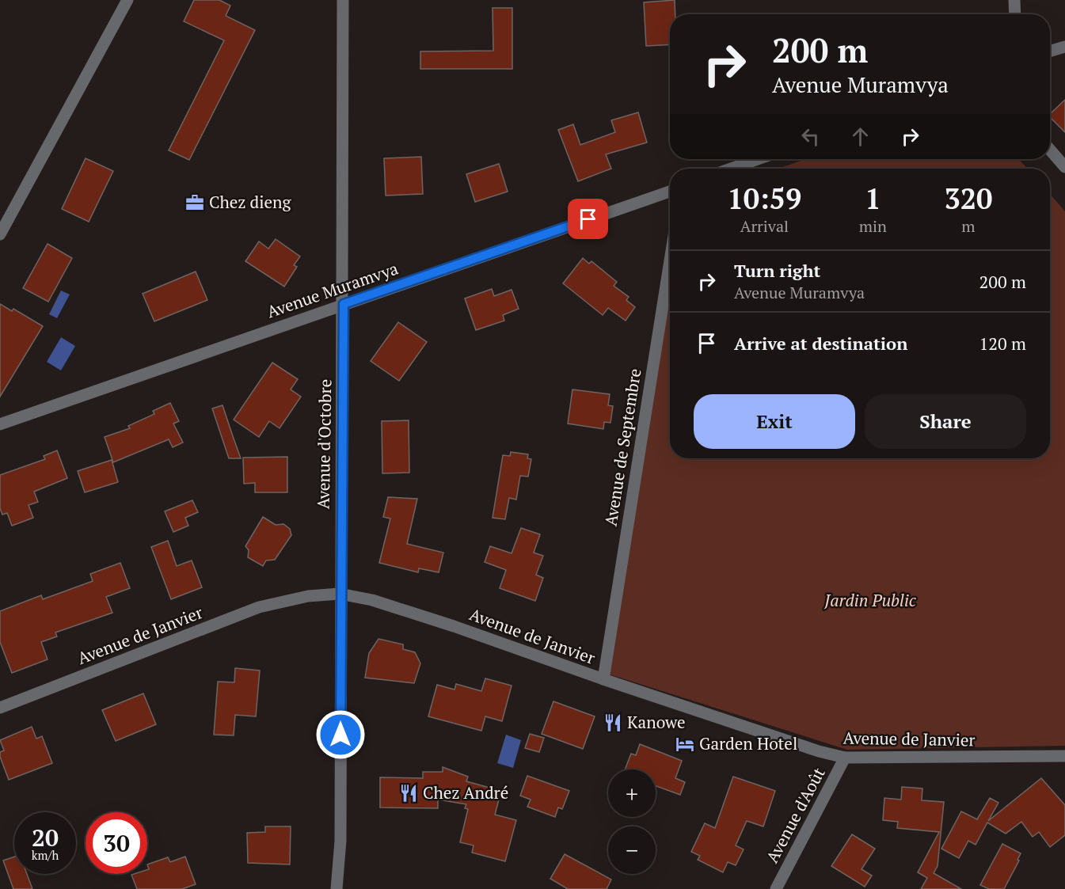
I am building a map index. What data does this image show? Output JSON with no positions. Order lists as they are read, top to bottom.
{
  "streets": {
    "street": [
      "Avenue Muramvya",
      "Avenue d'Octobre",
      "Avenue de Septembre",
      "Avenue de Janvier",
      "Avenue d'Août"
    ]
  },
  "crossings": [
    ["Avenue Muramvya", "Avenue d'Octobre"],
    ["Avenue d'Octobre", "Avenue de Janvier"],
    ["Avenue de Septembre", "Avenue de Janvier"],
    ["Avenue de Janvier", "Avenue d'Août"]
  ],
  "parks": ["Jardin Public"],
  "places": {
    "office": ["Chez dieng"],
    "restaurant": ["Kanowe", "Chez André"],
    "hotel": ["Garden Hotel"]
  },
  "page": {
    "turn": ["200 m", "Avenue Muramvya"],
    "eta": [
      "10:59",
      "Arrival",
      "1",
      "min",
      "320",
      "m"
    ],
    "list": [
      {
        "name": "Turn right",
        "note": "Avenue Muramvya",
        "value": "200 m"
      },
      {
        "name": "Arrive at destination",
        "value": "120 m"
      }
    ],
    "buttons": ["Exit", "Share"],
    "map_buttons": ["+", "−"],
    "speed": "20 km/h",
    "limit": "30"
  }
}
